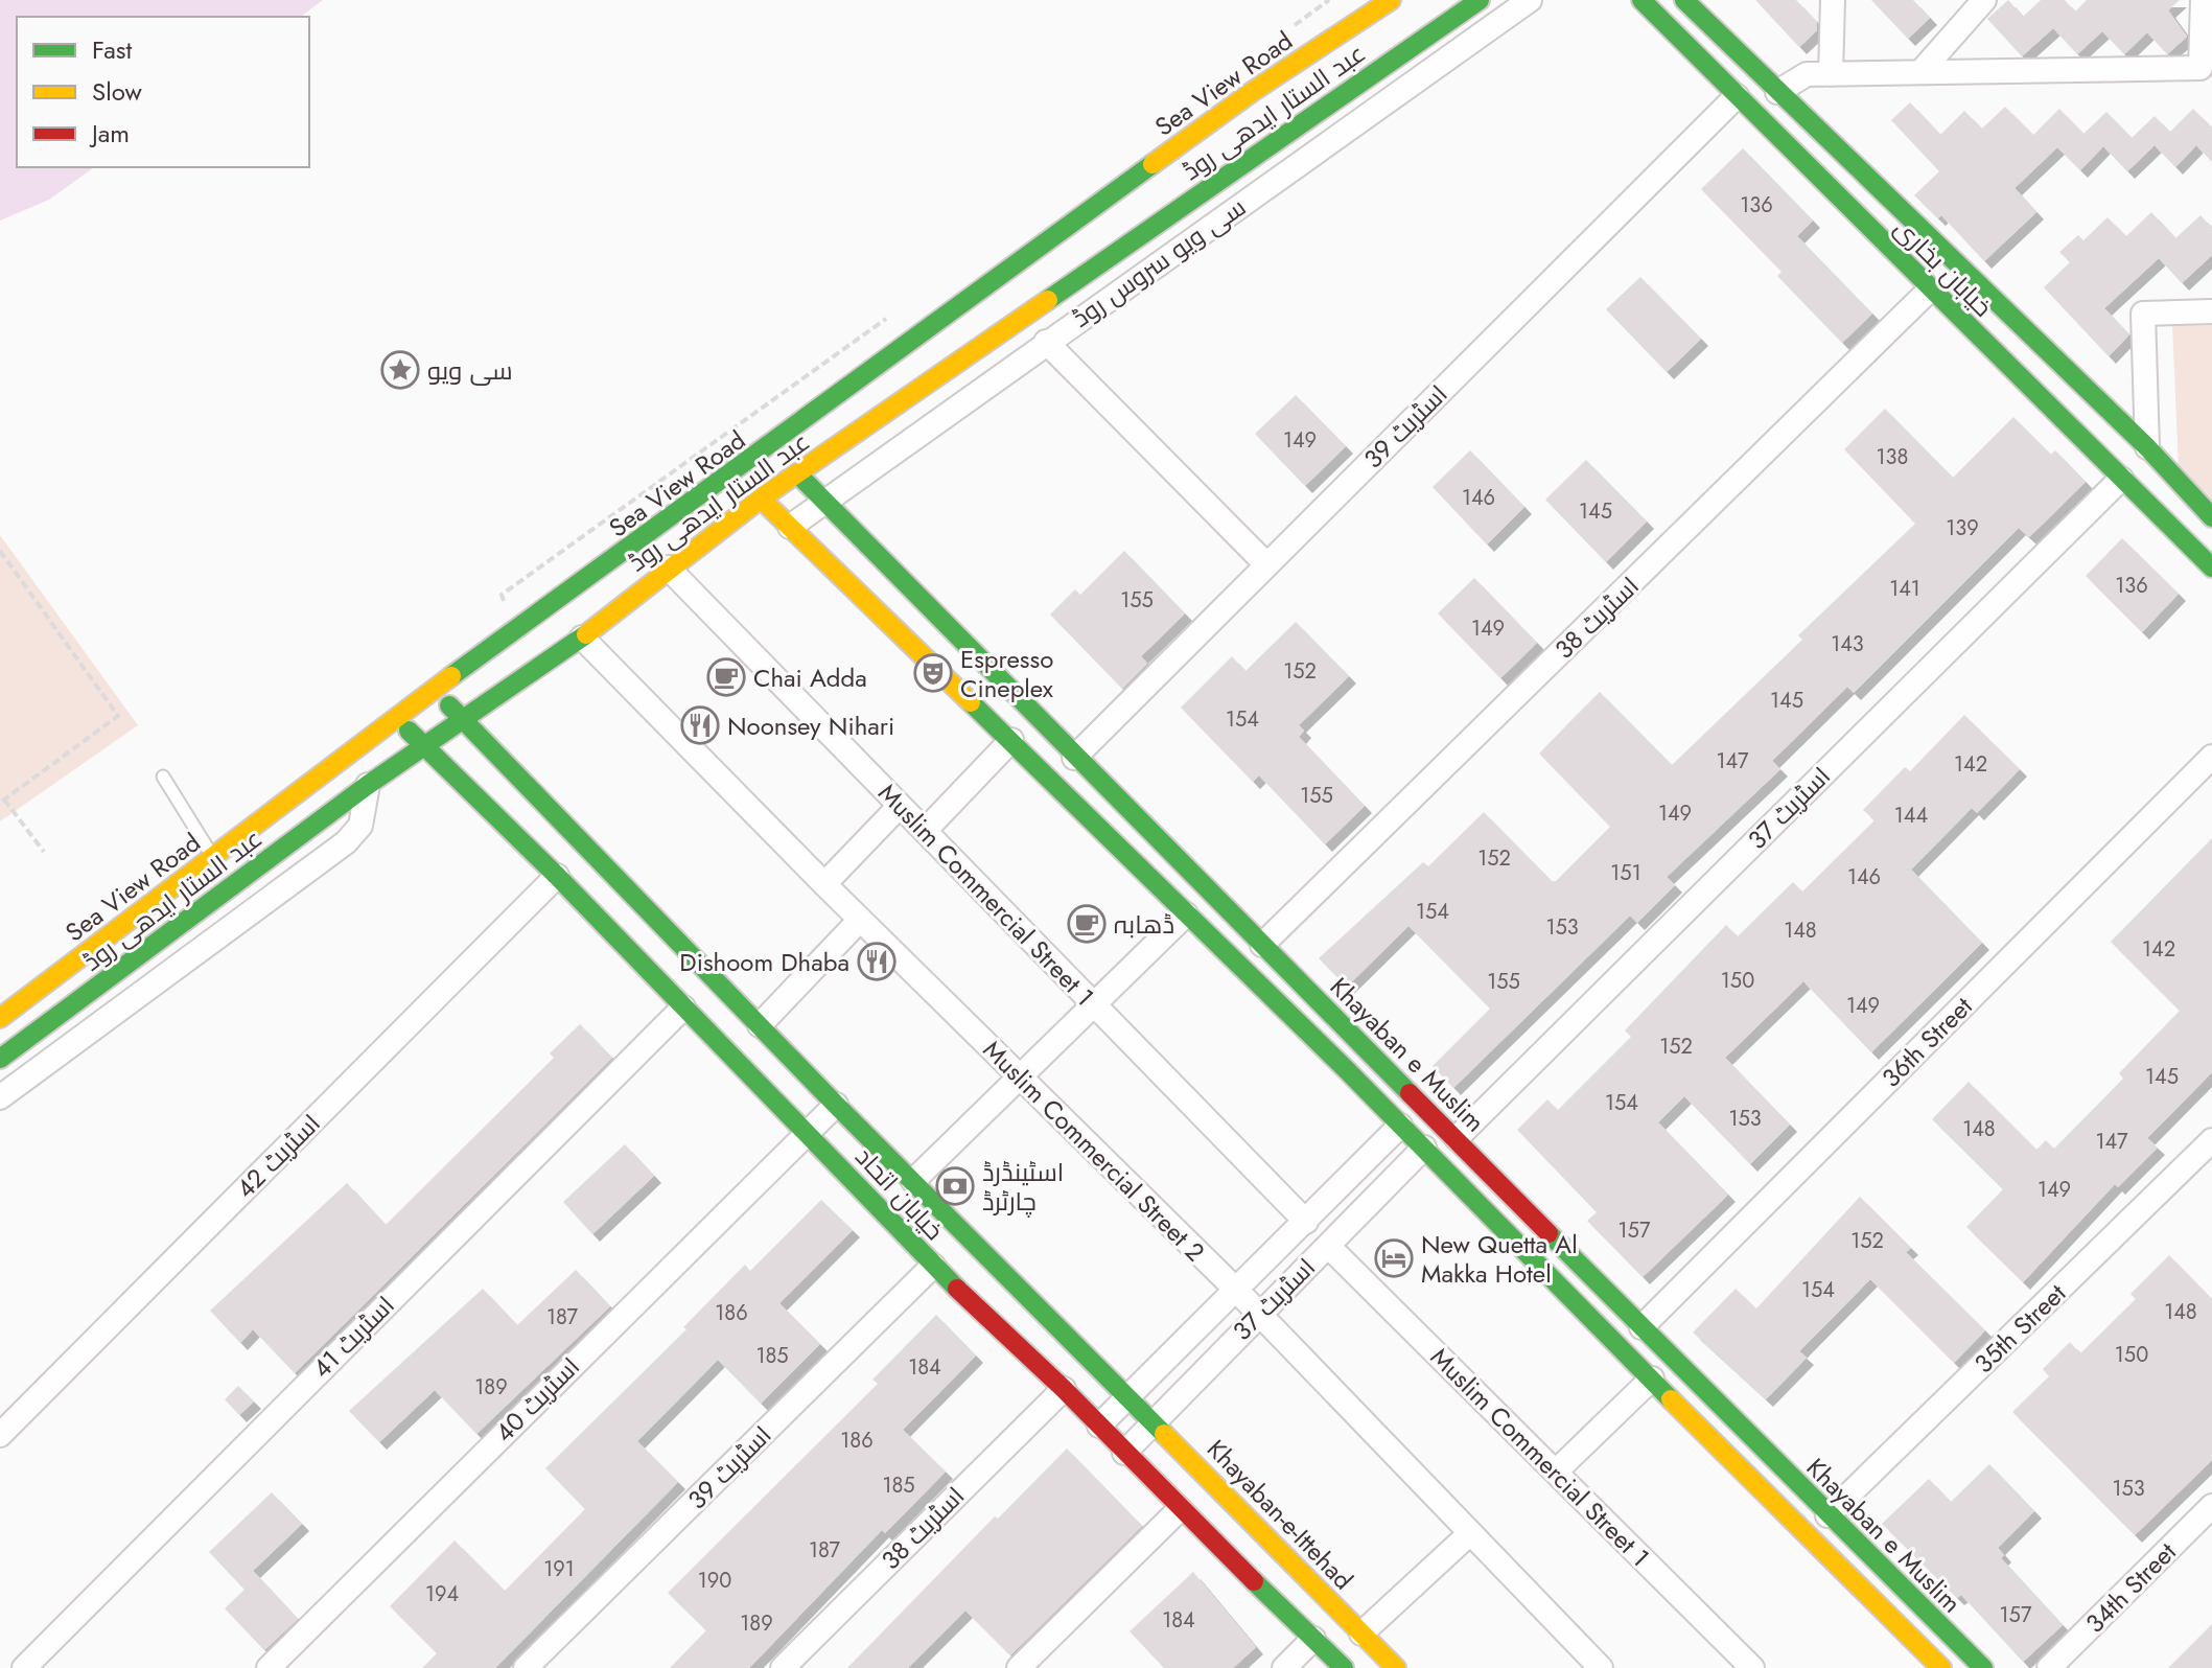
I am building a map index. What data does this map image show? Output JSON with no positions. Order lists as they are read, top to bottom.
{
  "streets": {
    "main road": [
      "Sea View Road",
      "عبد الستار ایدھی روڈ",
      "خیابان بخاری",
      "Khayaban e Muslim",
      "خیابان اتحاد",
      "Khayaban-e-Ittehad"
    ],
    "street": [
      "سی ویو سروس روڈ",
      "اسٹریٹ 39",
      "اسٹریٹ 38",
      "اسٹریٹ 37",
      "Muslim Commercial Street 1",
      "36th Street",
      "Muslim Commercial Street 2",
      "اسٹریٹ 42",
      "35th Street",
      "اسٹریٹ 41",
      "اسٹریٹ 40",
      "34th Street"
    ]
  },
  "crossings": [
    ["Sea View Road", "خیابان اتحاد"],
    ["عبد الستار ایدھی روڈ", "Muslim Commercial Street 1"],
    ["عبد الستار ایدھی روڈ", "Khayaban e Muslim"],
    ["عبد الستار ایدھی روڈ", "Muslim Commercial Street 2"],
    ["عبد الستار ایدھی روڈ", "خیابان اتحاد"],
    ["سی ویو سروس روڈ", "Khayaban e Muslim"],
    ["خیابان بخاری", "اسٹریٹ 39"],
    ["خیابان بخاری", "اسٹریٹ 38"],
    ["خیابان بخاری", "اسٹریٹ 37"],
    ["اسٹریٹ 39", "Khayaban e Muslim"],
    ["اسٹریٹ 39", "خیابان اتحاد"],
    ["اسٹریٹ 38", "Khayaban e Muslim"],
    ["اسٹریٹ 38", "خیابان اتحاد"],
    ["اسٹریٹ 37", "Muslim Commercial Street 1"],
    ["اسٹریٹ 37", "Khayaban e Muslim"],
    ["اسٹریٹ 37", "Muslim Commercial Street 2"],
    ["اسٹریٹ 37", "خیابان اتحاد"],
    ["اسٹریٹ 37", "Khayaban-e-Ittehad"],
    ["36th Street", "Khayaban e Muslim"],
    ["Khayaban e Muslim", "35th Street"],
    ["اسٹریٹ 42", "خیابان اتحاد"],
    ["خیابان اتحاد", "اسٹریٹ 41"],
    ["خیابان اتحاد", "اسٹریٹ 40"],
    ["خیابان اتحاد", "Khayaban-e-Ittehad"]
  ],
  "places": {
    "place": ["سی ویو"],
    "theatre": ["Espresso Cineplex"],
    "cafe": ["Chai Adda", "ڈھابہ"],
    "restaurant": ["Noonsey Nihari", "Dishoom Dhaba"],
    "bank": ["اسٹینڈرڈ چارٹرڈ"],
    "hotel": ["New Quetta Al Makka Hotel"]
  },
  "house_numbers": [
    "136",
    "149",
    "138",
    "146",
    "145",
    "139",
    "136",
    "141",
    "155",
    "149",
    "143",
    "152",
    "145",
    "154",
    "147",
    "142",
    "155",
    "149",
    "144",
    "152",
    "151",
    "146",
    "154",
    "153",
    "148",
    "142",
    "150",
    "155",
    "149",
    "152",
    "145",
    "154",
    "153",
    "148",
    "147",
    "149",
    "157",
    "152",
    "154",
    "148",
    "186",
    "187",
    "150",
    "185",
    "184",
    "189",
    "186",
    "185",
    "153",
    "187",
    "191",
    "190",
    "194",
    "157",
    "184",
    "189"
  ],
  "legend": ["Fast", "Slow", "Jam"]
}
